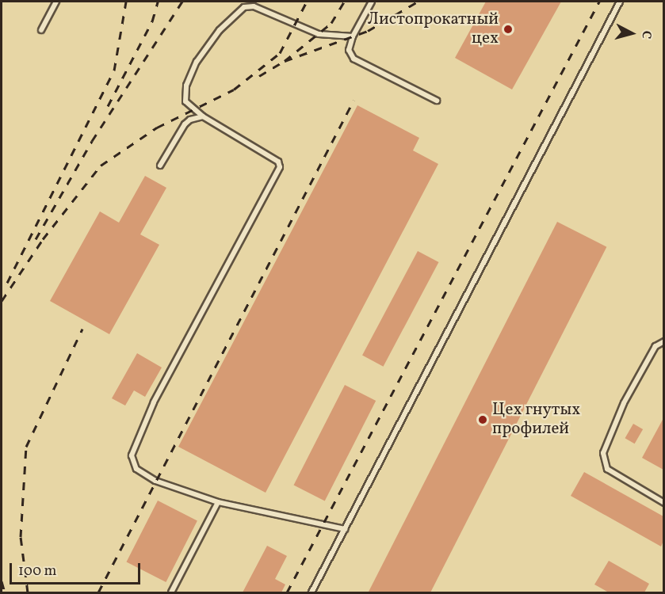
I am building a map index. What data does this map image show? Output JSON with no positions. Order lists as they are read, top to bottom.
{
  "places": ["Листопрокатный цех", "Цех гнутых профилей"],
  "scale_bar": "100 m",
  "north": "right"
}
